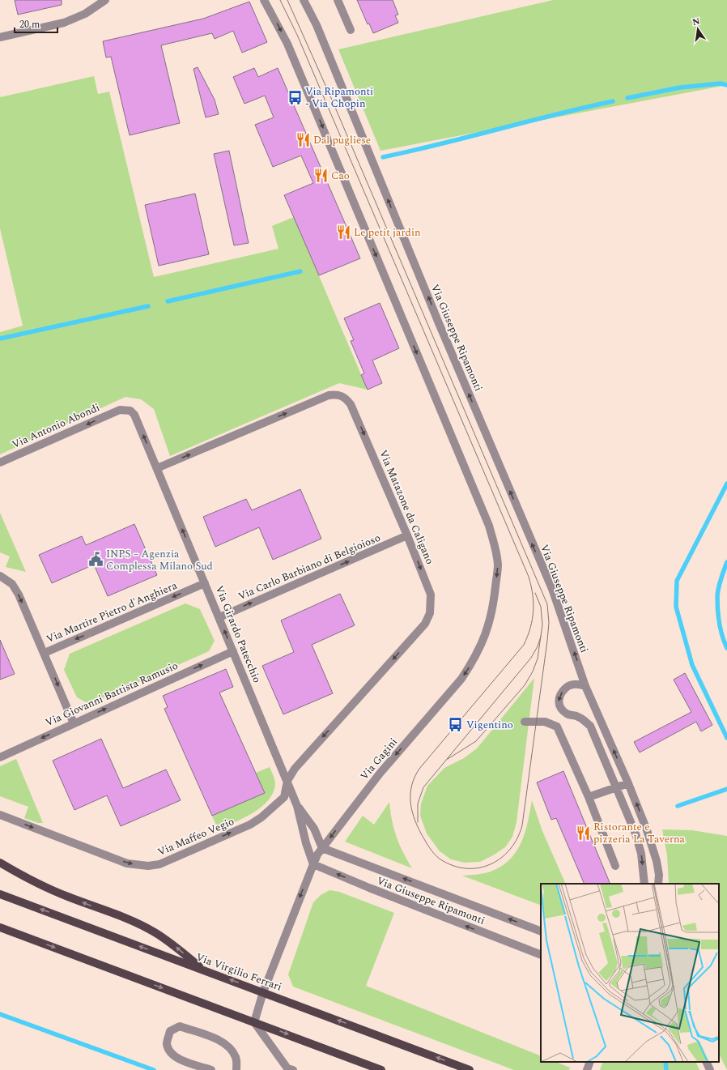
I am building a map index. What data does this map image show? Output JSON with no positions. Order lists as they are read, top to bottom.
{
  "streets": {
    "main road": ["Via Virgilio Ferrari"],
    "street": [
      "Via Giuseppe Ripamonti",
      "Via Antonio Abondi",
      "Via Matazone da Caligano",
      "Via Carlo Barbiano di Belgioioso",
      "Via Martire Pietro d'Anghiera",
      "Via Girardo Patecchio",
      "Via Giovanni Battista Ramusio",
      "Via Gagini",
      "Via Maffeo Vegio"
    ]
  },
  "crossings": [
    ["Via Giuseppe Ripamonti", "Via Girardo Patecchio"],
    ["Via Giuseppe Ripamonti", "Via Gagini"],
    ["Via Antonio Abondi", "Via Girardo Patecchio"],
    ["Via Matazone da Caligano", "Via Carlo Barbiano di Belgioioso"],
    ["Via Matazone da Caligano", "Via Girardo Patecchio"],
    ["Via Matazone da Caligano", "Via Maffeo Vegio"],
    ["Via Carlo Barbiano di Belgioioso", "Via Girardo Patecchio"],
    ["Via Martire Pietro d'Anghiera", "Via Girardo Patecchio"],
    ["Via Girardo Patecchio", "Via Giovanni Battista Ramusio"],
    ["Via Girardo Patecchio", "Via Gagini"],
    ["Via Girardo Patecchio", "Via Maffeo Vegio"],
    ["Via Gagini", "Via Virgilio Ferrari"]
  ],
  "one_way": [
    "Via Giuseppe Ripamonti",
    "Via Antonio Abondi",
    "Via Carlo Barbiano di Belgioioso",
    "Via Martire Pietro d'Anghiera",
    "Via Girardo Patecchio",
    "Via Gagini",
    "Via Maffeo Vegio"
  ],
  "places": {
    "bus stop": ["Via Ripamonti - Via Chopin", "Vigentino"],
    "restaurant": [
      "Dal pugliese",
      "Cao",
      "Le petit jardin",
      "Ristorante e pizzeria La Taverna"
    ],
    "public building": ["INPS – Agenzia Complessa Milano Sud"]
  },
  "scale_bar": "20 m",
  "north": "top"
}
